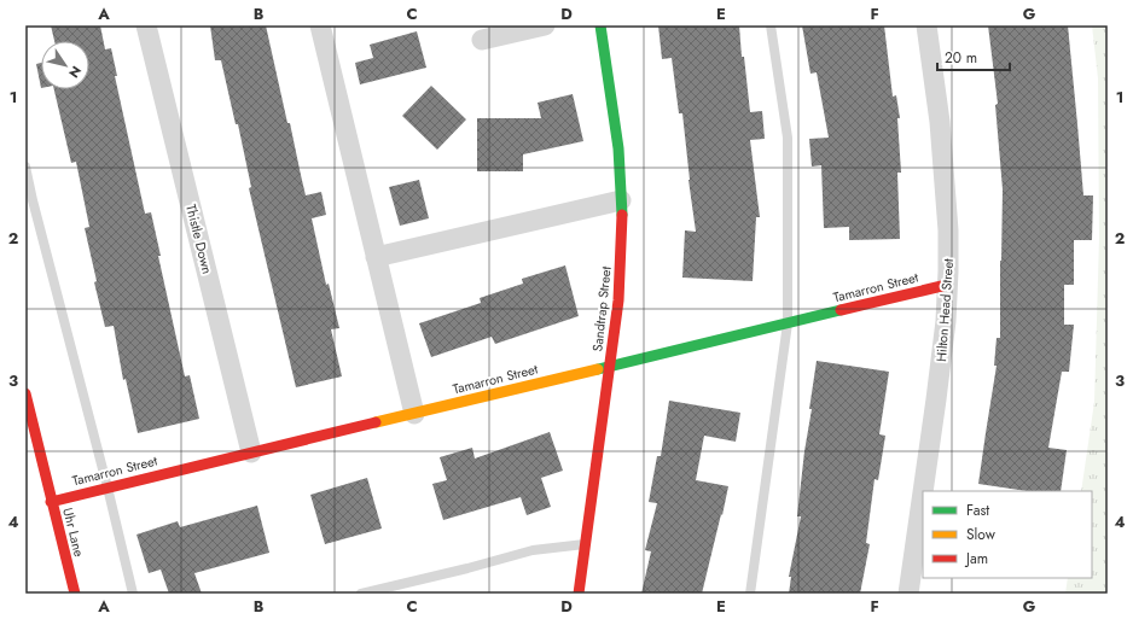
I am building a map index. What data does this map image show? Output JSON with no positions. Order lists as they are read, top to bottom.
{
  "streets": {
    "street": [
      "Thistle Down",
      "Tamarron Street",
      "Sandtrap Street",
      "Hilton Head Street",
      "Uhr Lane"
    ]
  },
  "crossings": [
    ["Thistle Down", "Tamarron Street"],
    ["Tamarron Street", "Sandtrap Street"],
    ["Tamarron Street", "Hilton Head Street"],
    ["Tamarron Street", "Uhr Lane"]
  ],
  "legend": ["Fast", "Slow", "Jam"],
  "scale_bar": "20 m",
  "north": "bottom right",
  "grid": {
    "columns": [
      "A",
      "B",
      "C",
      "D",
      "E",
      "F",
      "G"
    ],
    "rows": [
      "1",
      "2",
      "3",
      "4"
    ]
  }
}
